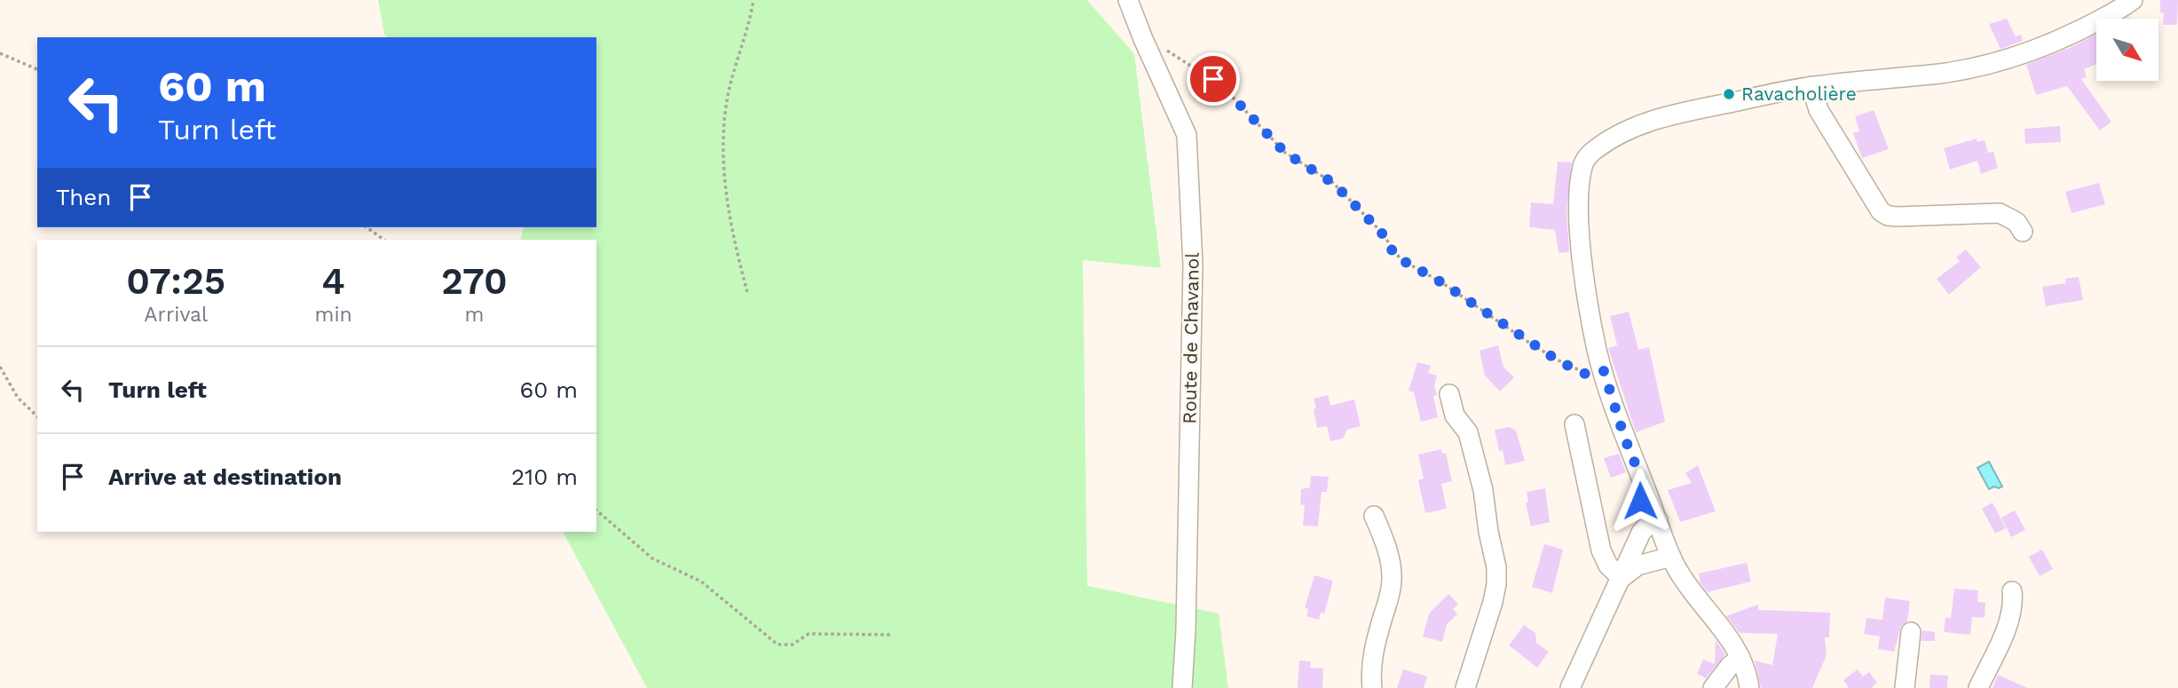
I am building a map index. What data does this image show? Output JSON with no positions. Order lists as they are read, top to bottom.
{
  "streets": {
    "street": ["Route de Chavanol"]
  },
  "places": ["Ravacholière"],
  "north": "bottom right",
  "page": {
    "turn": ["60 m", "Turn left"],
    "then": "Then",
    "eta": [
      "07:25",
      "Arrival",
      "4",
      "min",
      "270",
      "m"
    ],
    "list": [
      {
        "name": "Turn left",
        "value": "60 m"
      },
      {
        "name": "Arrive at destination",
        "value": "210 m"
      }
    ]
  }
}
